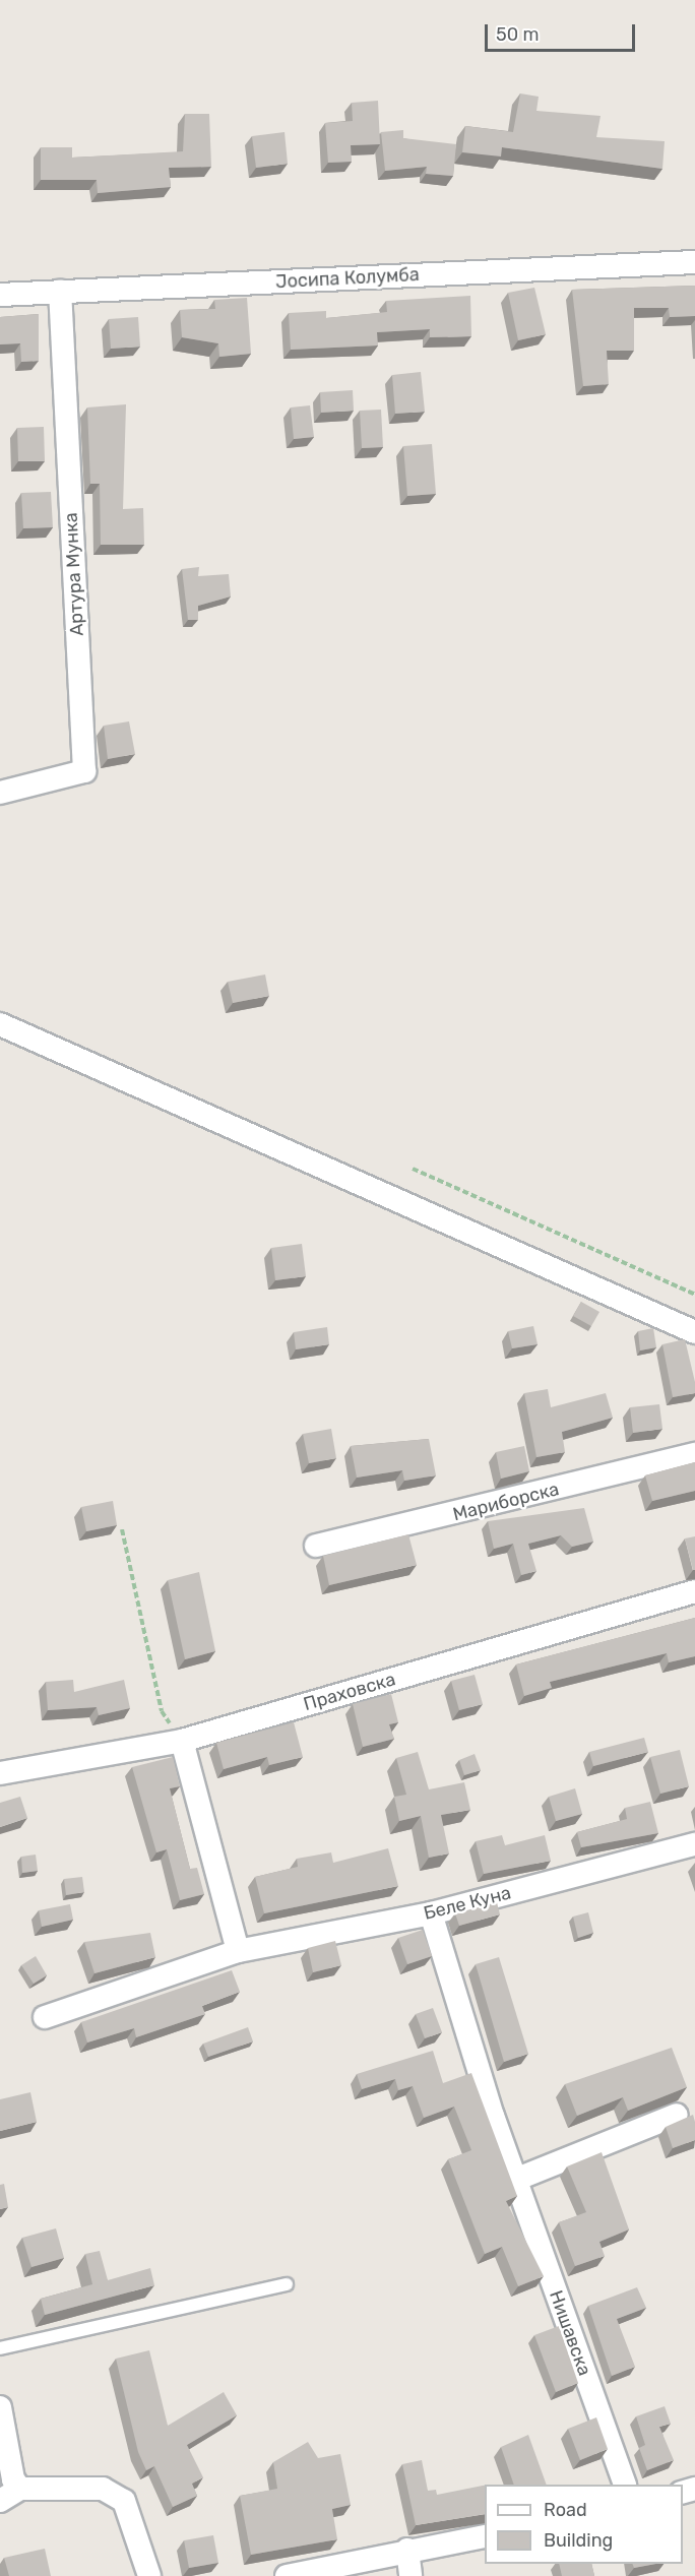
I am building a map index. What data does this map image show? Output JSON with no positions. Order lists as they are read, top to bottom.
{
  "streets": {
    "street": [
      "Јосипа Колумба",
      "Артура Мунка",
      "Мариборска",
      "Праховска",
      "Беле Куна",
      "Нишавска"
    ]
  },
  "crossings": [
    ["Јосипа Колумба", "Артура Мунка"],
    ["Беле Куна", "Нишавска"]
  ],
  "legend": ["Road", "Building"],
  "scale_bar": "50 m"
}
